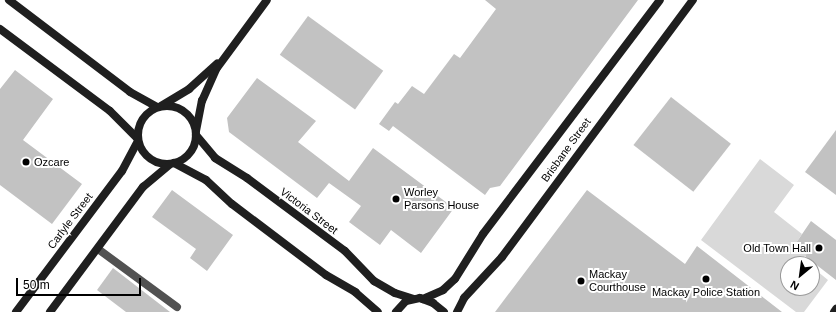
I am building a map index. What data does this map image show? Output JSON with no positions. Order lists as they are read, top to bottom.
{
  "streets": {
    "street": ["Brisbane Street", "Victoria Street", "Carlyle Street"]
  },
  "crossings": [
    ["Brisbane Street", "Victoria Street"],
    ["Victoria Street", "Carlyle Street"]
  ],
  "places": [
    "Ozcare",
    "Worley Parsons House",
    "Old Town Hall",
    "Mackay Police Station",
    "Mackay Courthouse"
  ],
  "scale_bar": "50 m",
  "north": "bottom left"
}
